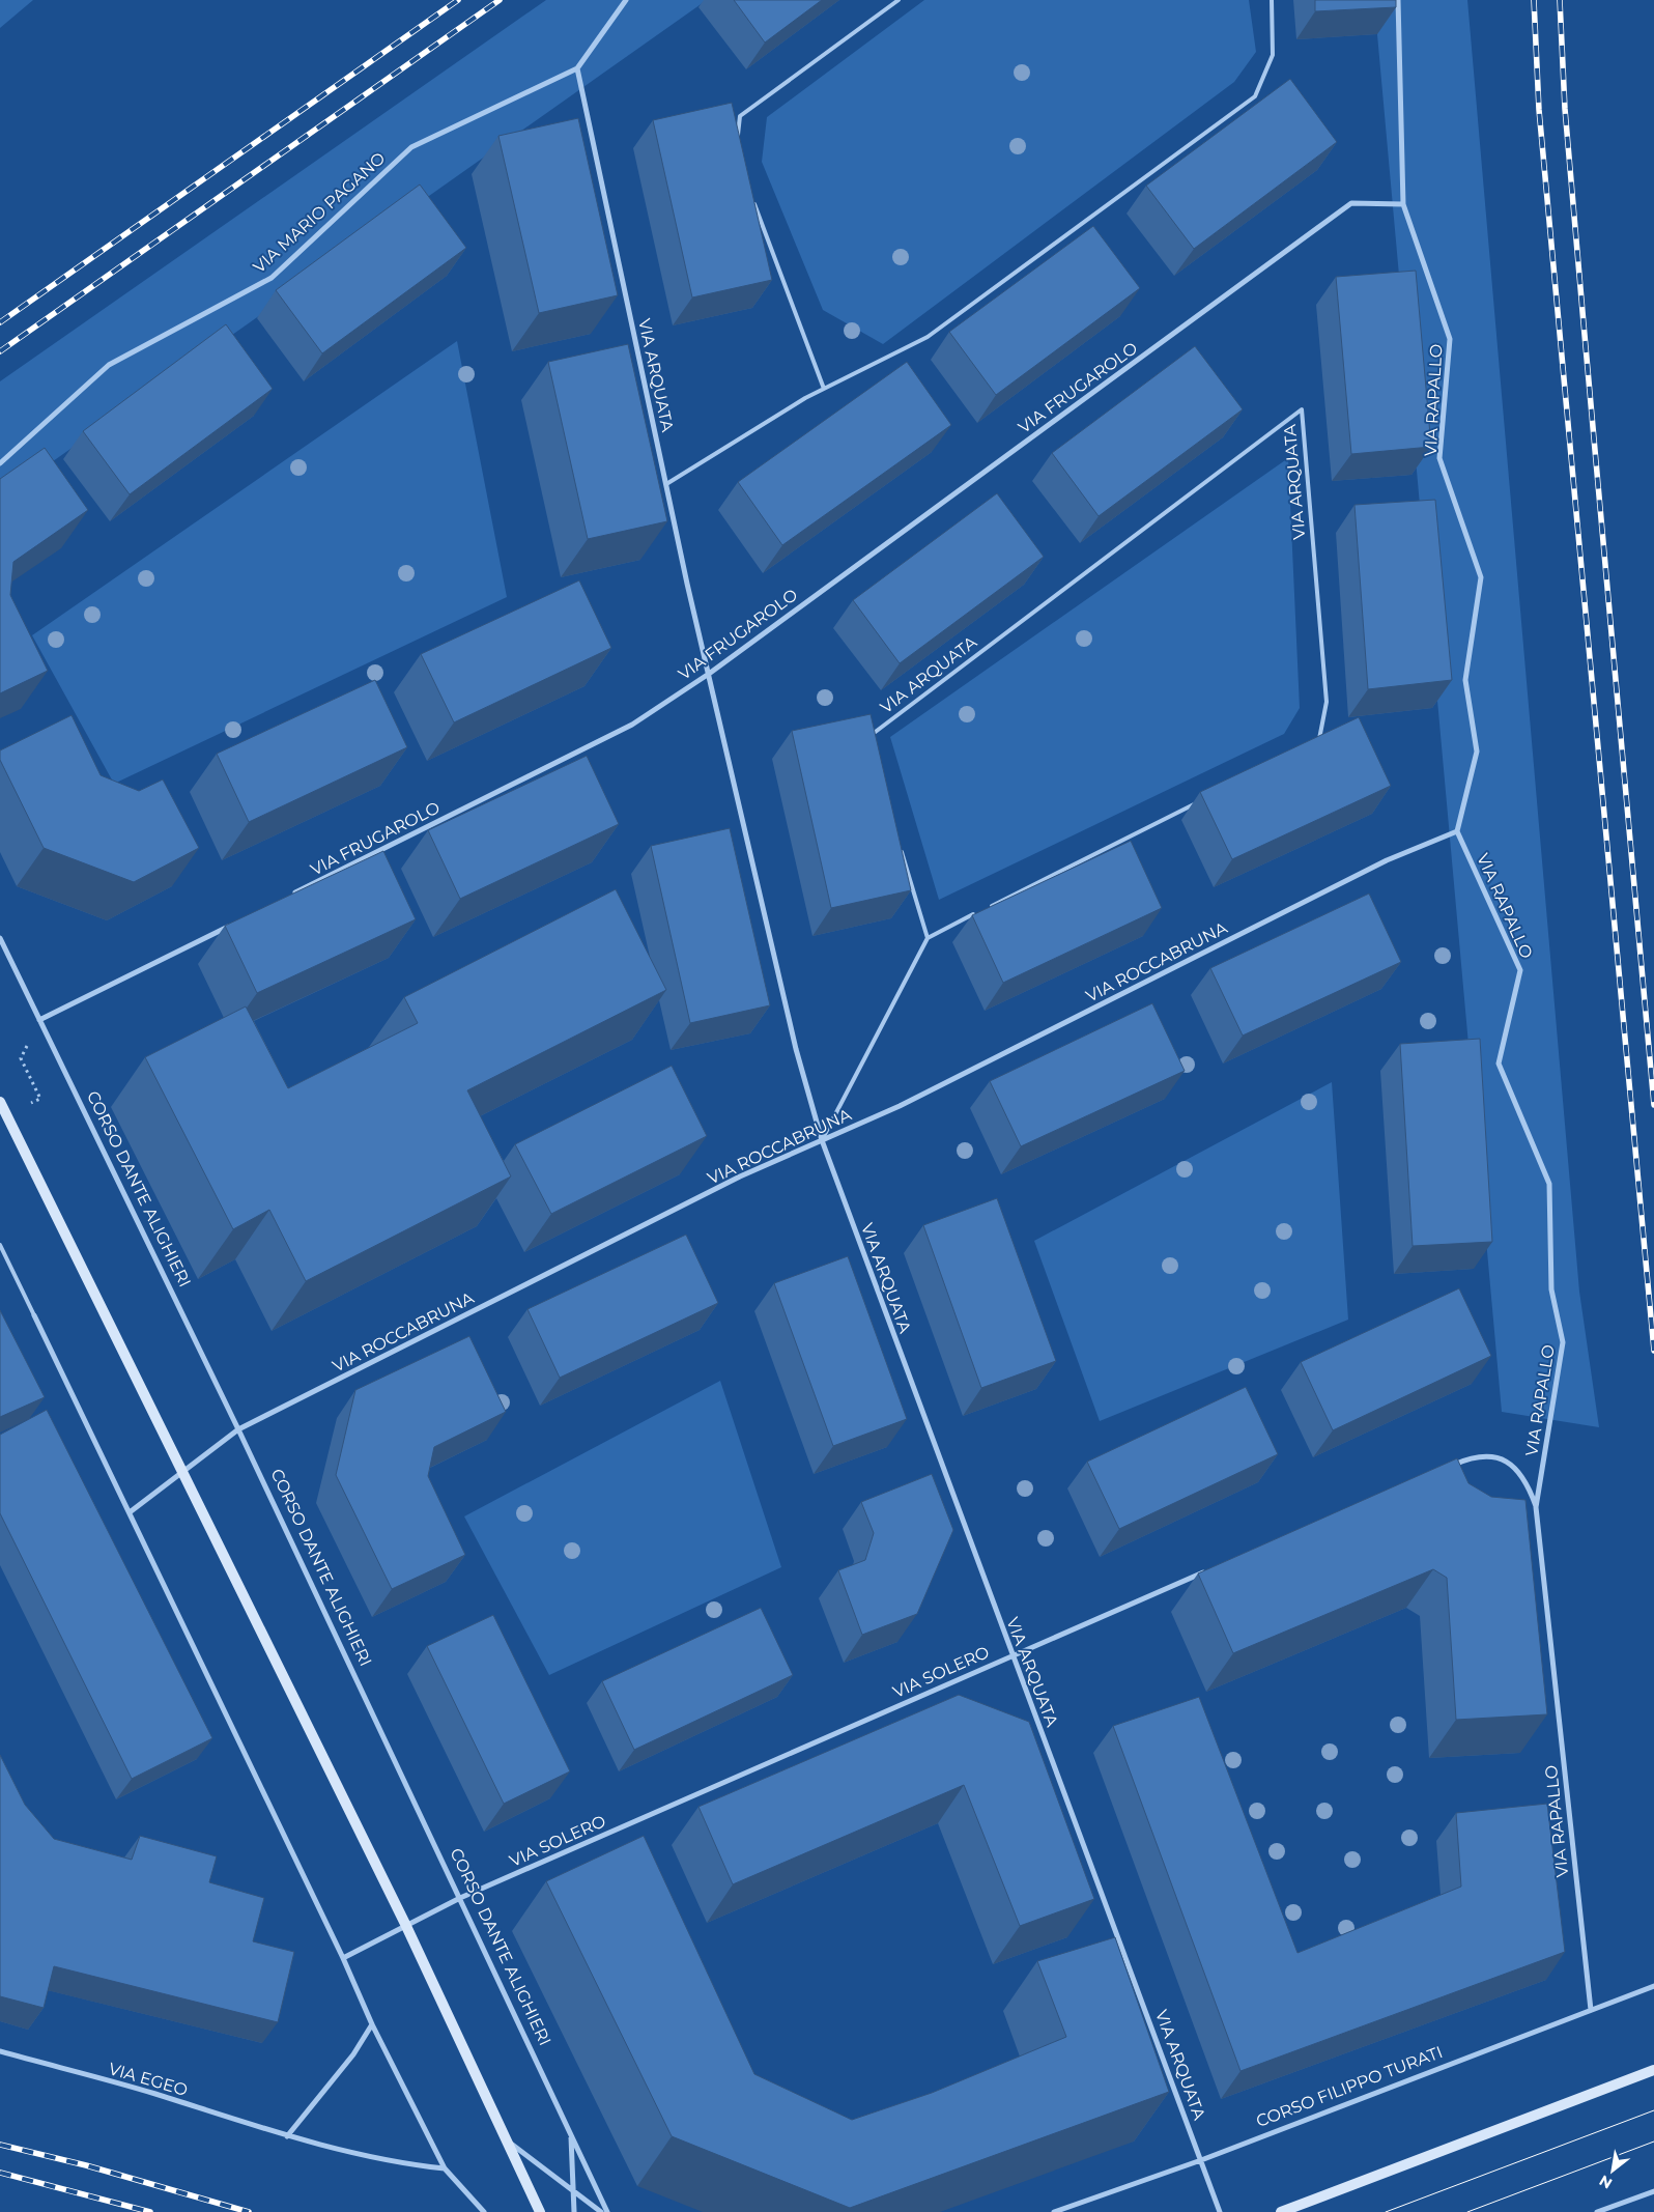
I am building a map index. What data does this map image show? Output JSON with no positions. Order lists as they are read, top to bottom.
{
  "streets": {
    "street": [
      "VIA MARIO PAGANO",
      "VIA ARQUATA",
      "VIA FRUGAROLO",
      "VIA RAPALLO",
      "VIA ROCCABRUNA",
      "CORSO DANTE ALIGHIERI",
      "VIA SOLERO",
      "VIA EGEO",
      "CORSO FILIPPO TURATI"
    ]
  },
  "crossings": [
    ["VIA MARIO PAGANO", "VIA ARQUATA"],
    ["VIA ARQUATA", "VIA FRUGAROLO"],
    ["VIA ARQUATA", "VIA ROCCABRUNA"],
    ["VIA ARQUATA", "VIA SOLERO"],
    ["VIA ARQUATA", "CORSO FILIPPO TURATI"],
    ["VIA FRUGAROLO", "VIA RAPALLO"],
    ["VIA RAPALLO", "VIA ROCCABRUNA"],
    ["VIA RAPALLO", "CORSO FILIPPO TURATI"],
    ["VIA ROCCABRUNA", "CORSO DANTE ALIGHIERI"],
    ["CORSO DANTE ALIGHIERI", "VIA SOLERO"]
  ],
  "north": "bottom left"
}
